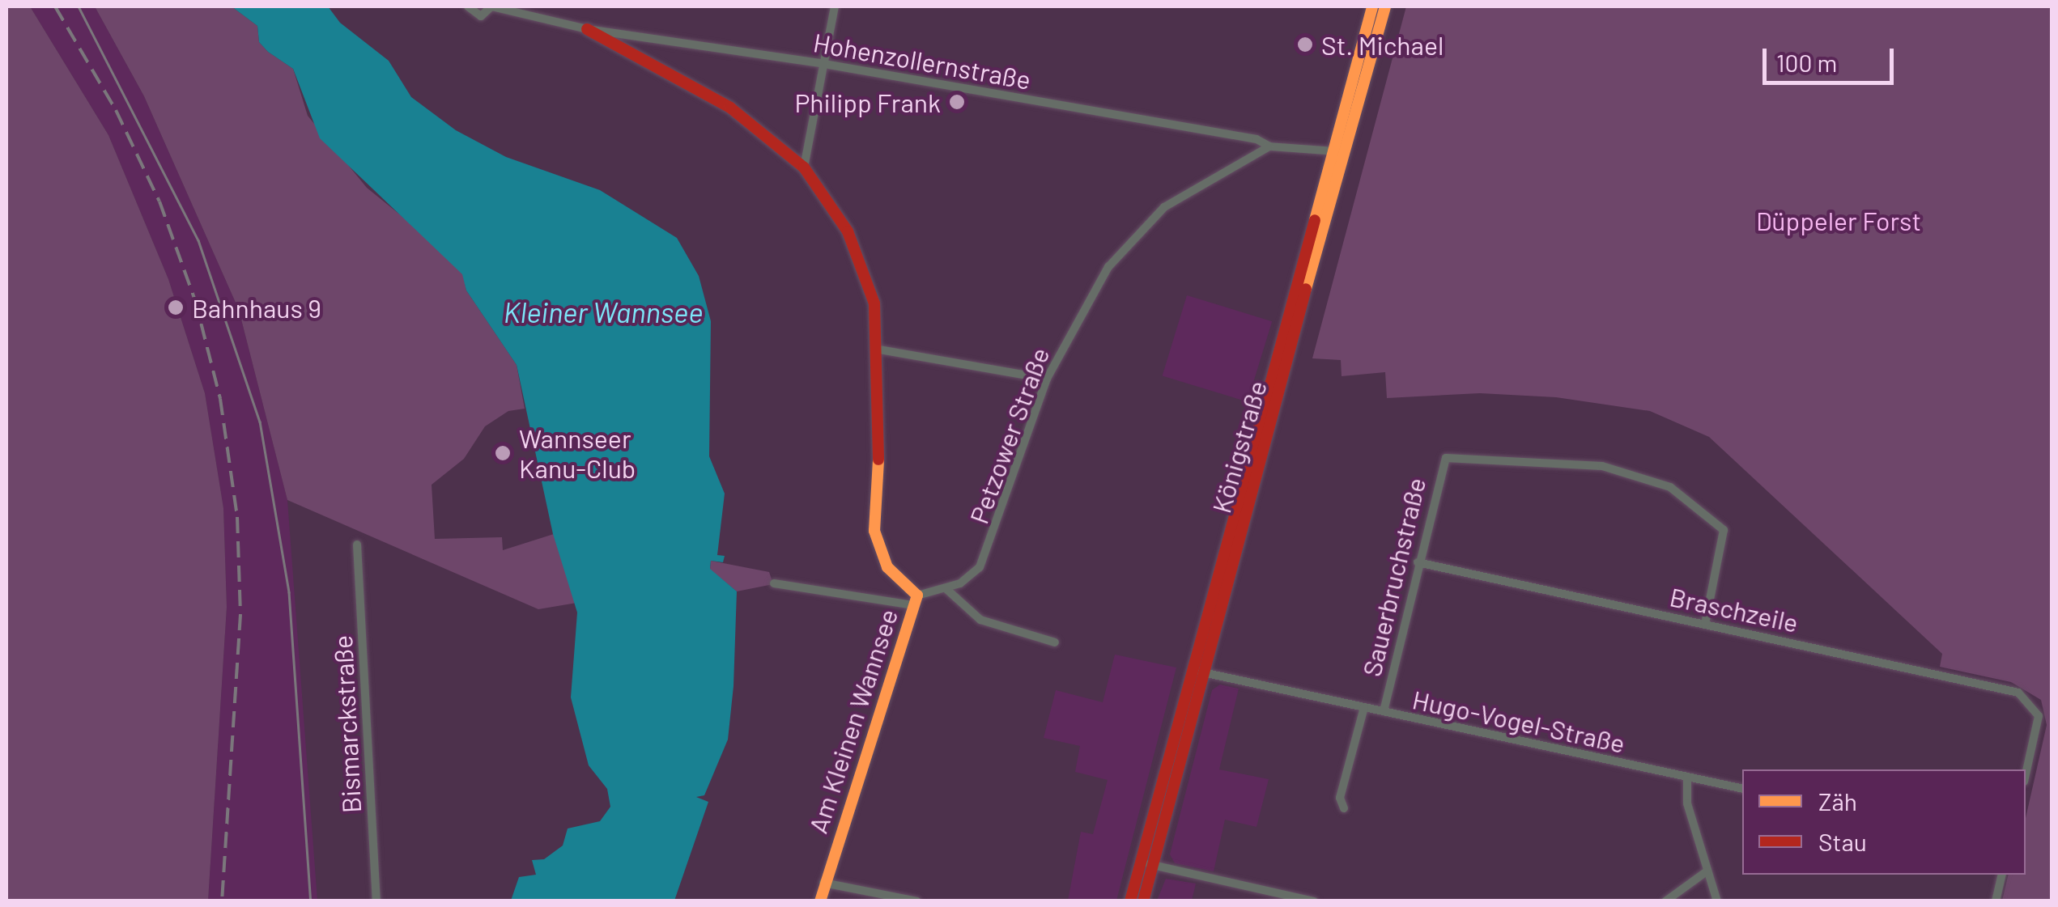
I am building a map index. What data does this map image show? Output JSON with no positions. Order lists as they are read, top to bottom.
{
  "streets": {
    "main road": ["Königstraße", "Am Kleinen Wannsee"],
    "street": [
      "Hohenzollernstraße",
      "Petzower Straße",
      "Sauerbruchstraße",
      "Braschzeile",
      "Hugo-Vogel-Straße",
      "Bismarckstraße"
    ]
  },
  "crossings": [
    ["Hohenzollernstraße", "Petzower Straße"],
    ["Hohenzollernstraße", "Königstraße"],
    ["Hohenzollernstraße", "Am Kleinen Wannsee"],
    ["Petzower Straße", "Am Kleinen Wannsee"],
    ["Königstraße", "Hugo-Vogel-Straße"],
    ["Sauerbruchstraße", "Braschzeile"],
    ["Sauerbruchstraße", "Hugo-Vogel-Straße"]
  ],
  "water": ["Kleiner Wannsee"],
  "parks": ["Düppeler Forst"],
  "places": [
    "St. Michael",
    "Philipp Frank",
    "Bahnhaus 9",
    "Wannseer Kanu-Club"
  ],
  "legend": ["Zäh", "Stau"],
  "scale_bar": "100 m"
}
